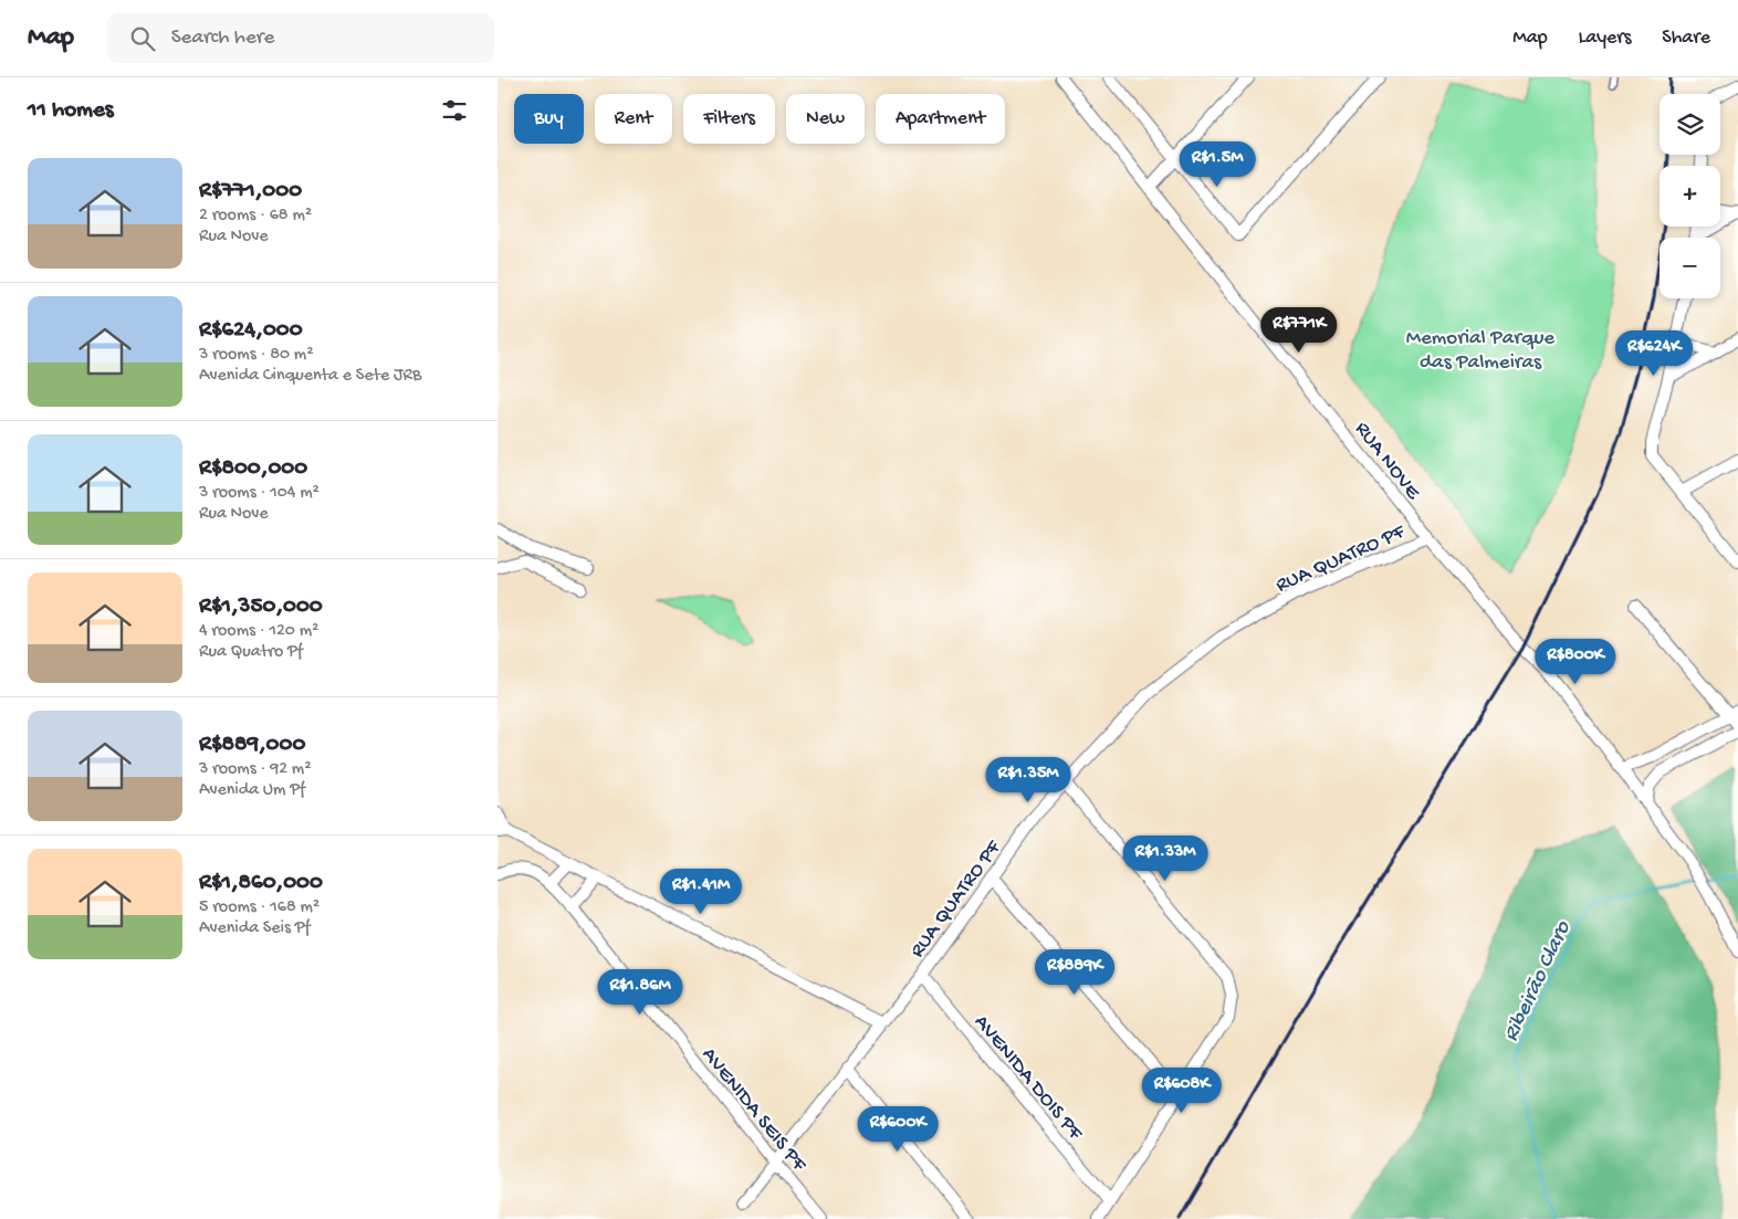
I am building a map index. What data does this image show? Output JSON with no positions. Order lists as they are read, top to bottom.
{
  "streets": {
    "street": [
      "RUA NOVE",
      "RUA QUATRO PF",
      "AVENIDA DOIS PF",
      "AVENIDA SEIS PF"
    ]
  },
  "crossings": [
    ["RUA NOVE", "RUA QUATRO PF"],
    ["RUA QUATRO PF", "AVENIDA DOIS PF"],
    ["RUA QUATRO PF", "AVENIDA SEIS PF"]
  ],
  "water": ["Ribeirão Claro"],
  "parks": ["Memorial Parque das Palmeiras"],
  "page": {
    "header": "Map",
    "search": "Search here",
    "nav": ["Map", "Layers", "Share"],
    "heading": "11 homes",
    "map_buttons": ["+", "−"],
    "chip": [
      "Buy",
      "Rent",
      "Filters",
      "New",
      "Apartment"
    ],
    "price": [
      "R$1.5M",
      "R$771K",
      "R$624K",
      "R$800K",
      "R$1.35M",
      "R$1.33M",
      "R$1.41M",
      "R$889K",
      "R$1.86M",
      "R$608K",
      "R$600K"
    ],
    "list": [
      {
        "name": "R$771,000",
        "note": "2 rooms · 68 m² · Rua Nove"
      },
      {
        "name": "R$624,000",
        "note": "3 rooms · 80 m² · Avenida Cinquenta e Sete JRB"
      },
      {
        "name": "R$800,000",
        "note": "3 rooms · 104 m² · Rua Nove"
      },
      {
        "name": "R$1,350,000",
        "note": "4 rooms · 120 m² · Rua Quatro Pf"
      },
      {
        "name": "R$889,000",
        "note": "3 rooms · 92 m² · Avenida Um Pf"
      },
      {
        "name": "R$1,860,000",
        "note": "5 rooms · 168 m² · Avenida Seis Pf"
      }
    ]
  }
}
